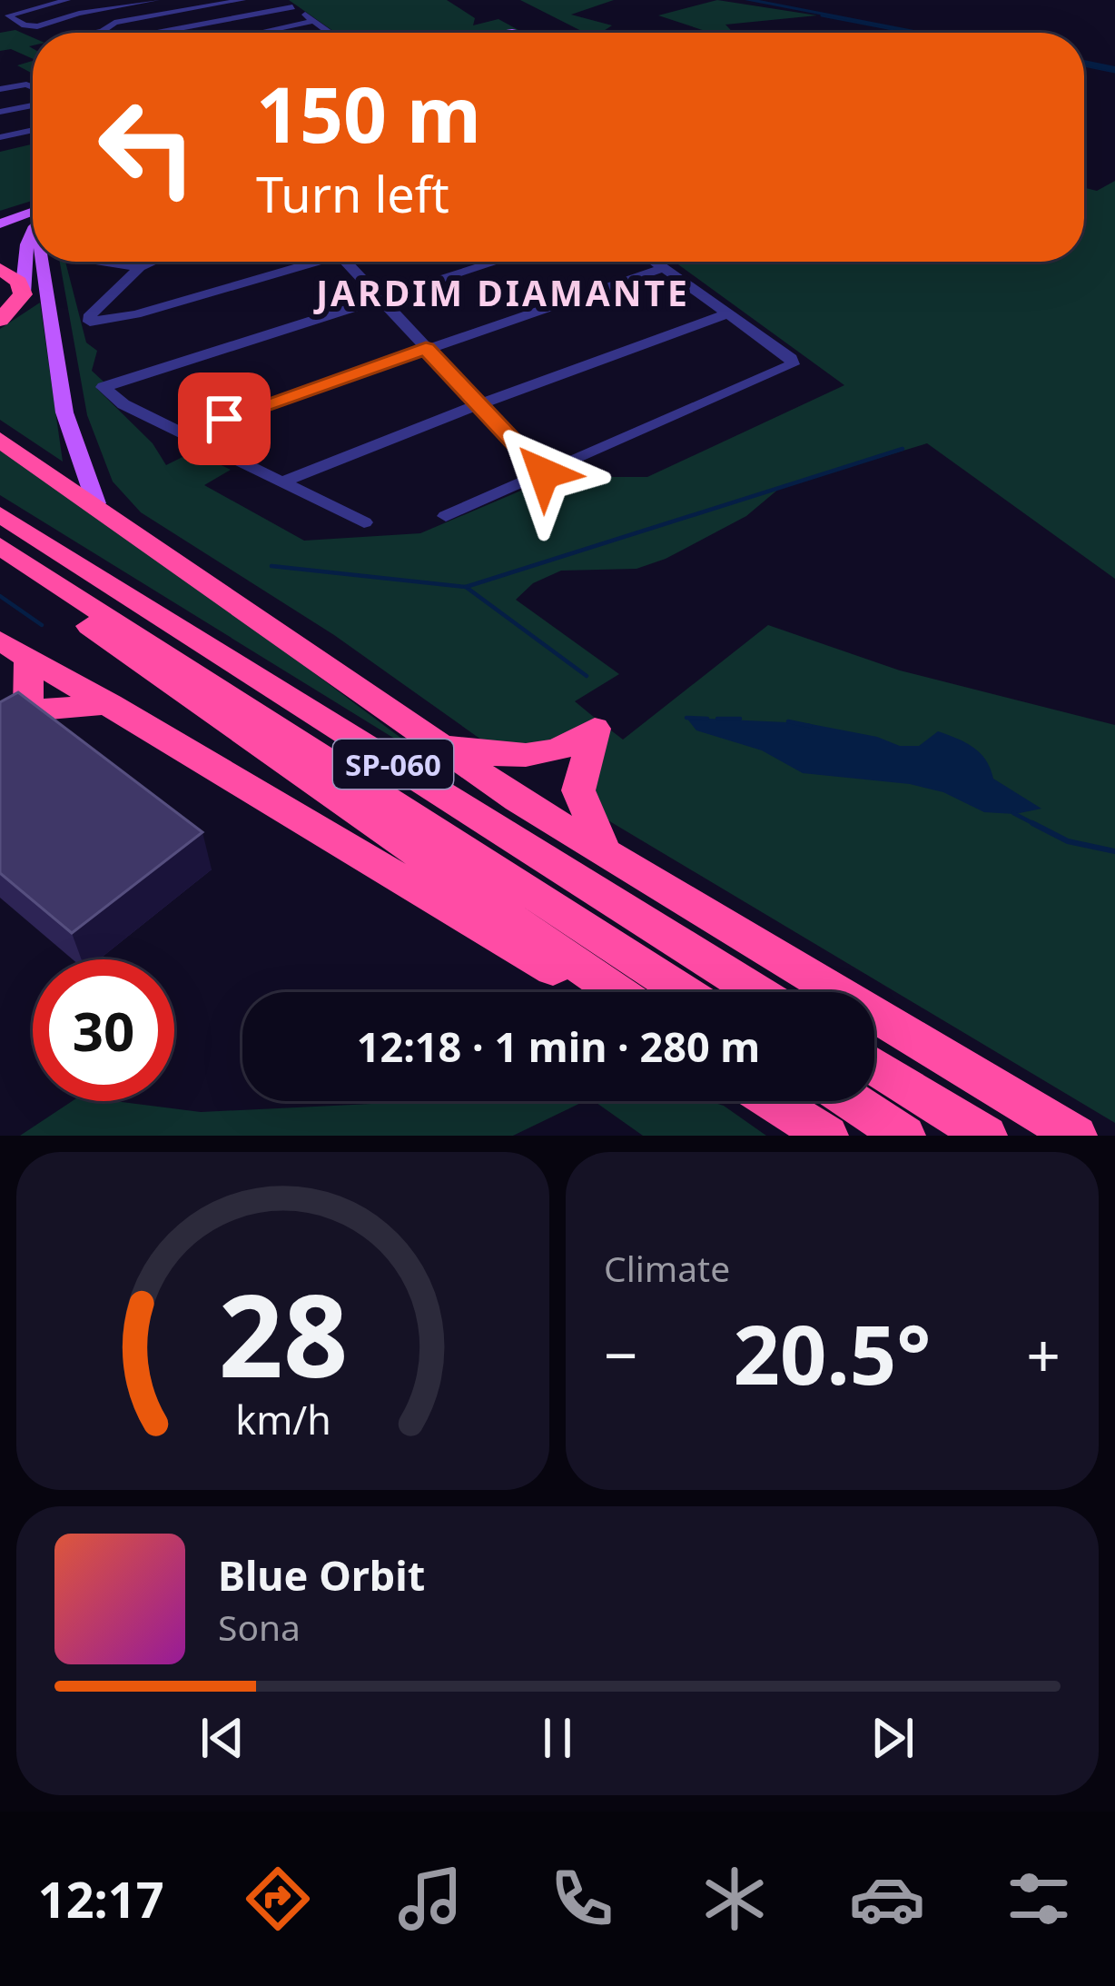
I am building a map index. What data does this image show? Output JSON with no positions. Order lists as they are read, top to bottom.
{
  "streets": {
    "highway": ["SP-060"]
  },
  "districts": ["JARDIM DIAMANTE"],
  "page": {
    "turn": ["150 m", "Turn left"],
    "limit": "30",
    "trip": "12:18 · 1 min · 280 m",
    "tile": "Climate",
    "heat": ["−", "20.5°", "+"],
    "song": ["Blue Orbit", "Sona"],
    "tabs": "12:17",
    "gauge": ["28", "km/h"]
  }
}
